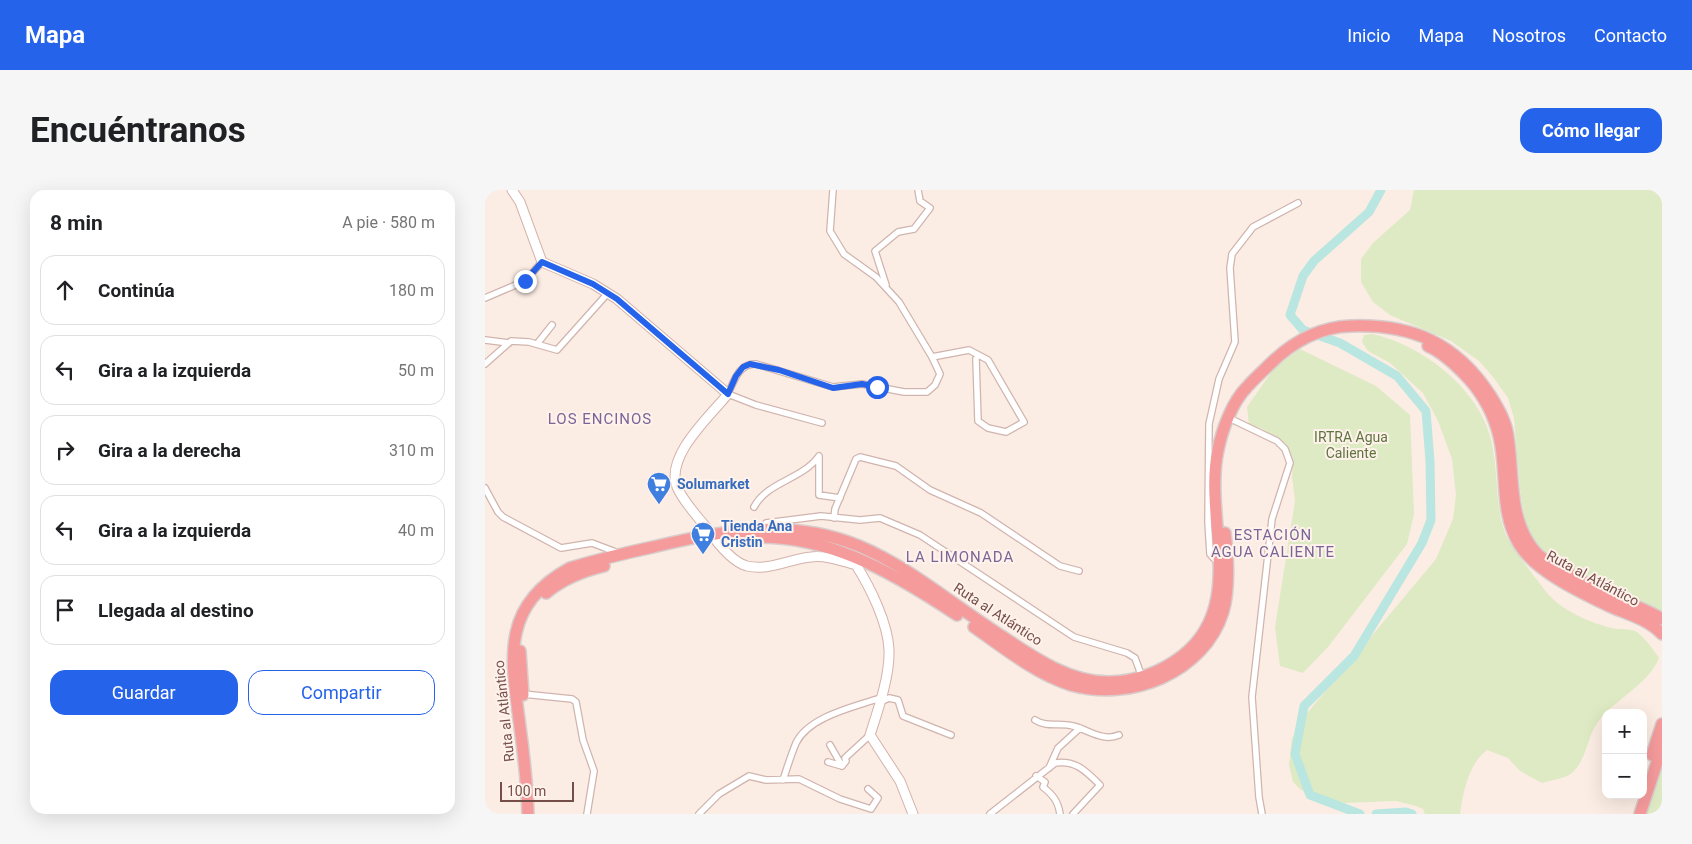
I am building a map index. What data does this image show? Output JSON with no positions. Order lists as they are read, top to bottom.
{
  "streets": {
    "highway": ["Ruta al Atlántico"]
  },
  "districts": ["LOS ENCINOS", "ESTACIÓN AGUA CALIENTE", "LA LIMONADA"],
  "parks": ["IRTRA Agua Caliente"],
  "places": {
    "supermarket": ["Solumarket", "Tienda Ana Cristin"]
  },
  "scale_bar": "100 m",
  "page": {
    "header": "Mapa",
    "nav": [
      "Inicio",
      "Mapa",
      "Nosotros",
      "Contacto"
    ],
    "buttons": [
      "Cómo llegar",
      ["Guardar", "Compartir"]
    ],
    "title": "Encuéntranos",
    "heading": ["8 min", "A pie · 580 m"],
    "list": [
      ["Continúa", "180 m"],
      ["Gira a la izquierda", "50 m"],
      ["Gira a la derecha", "310 m"],
      ["Gira a la izquierda", "40 m"],
      "Llegada al destino"
    ],
    "map_buttons": ["+", "−"],
    "scale": "100 m"
  }
}
